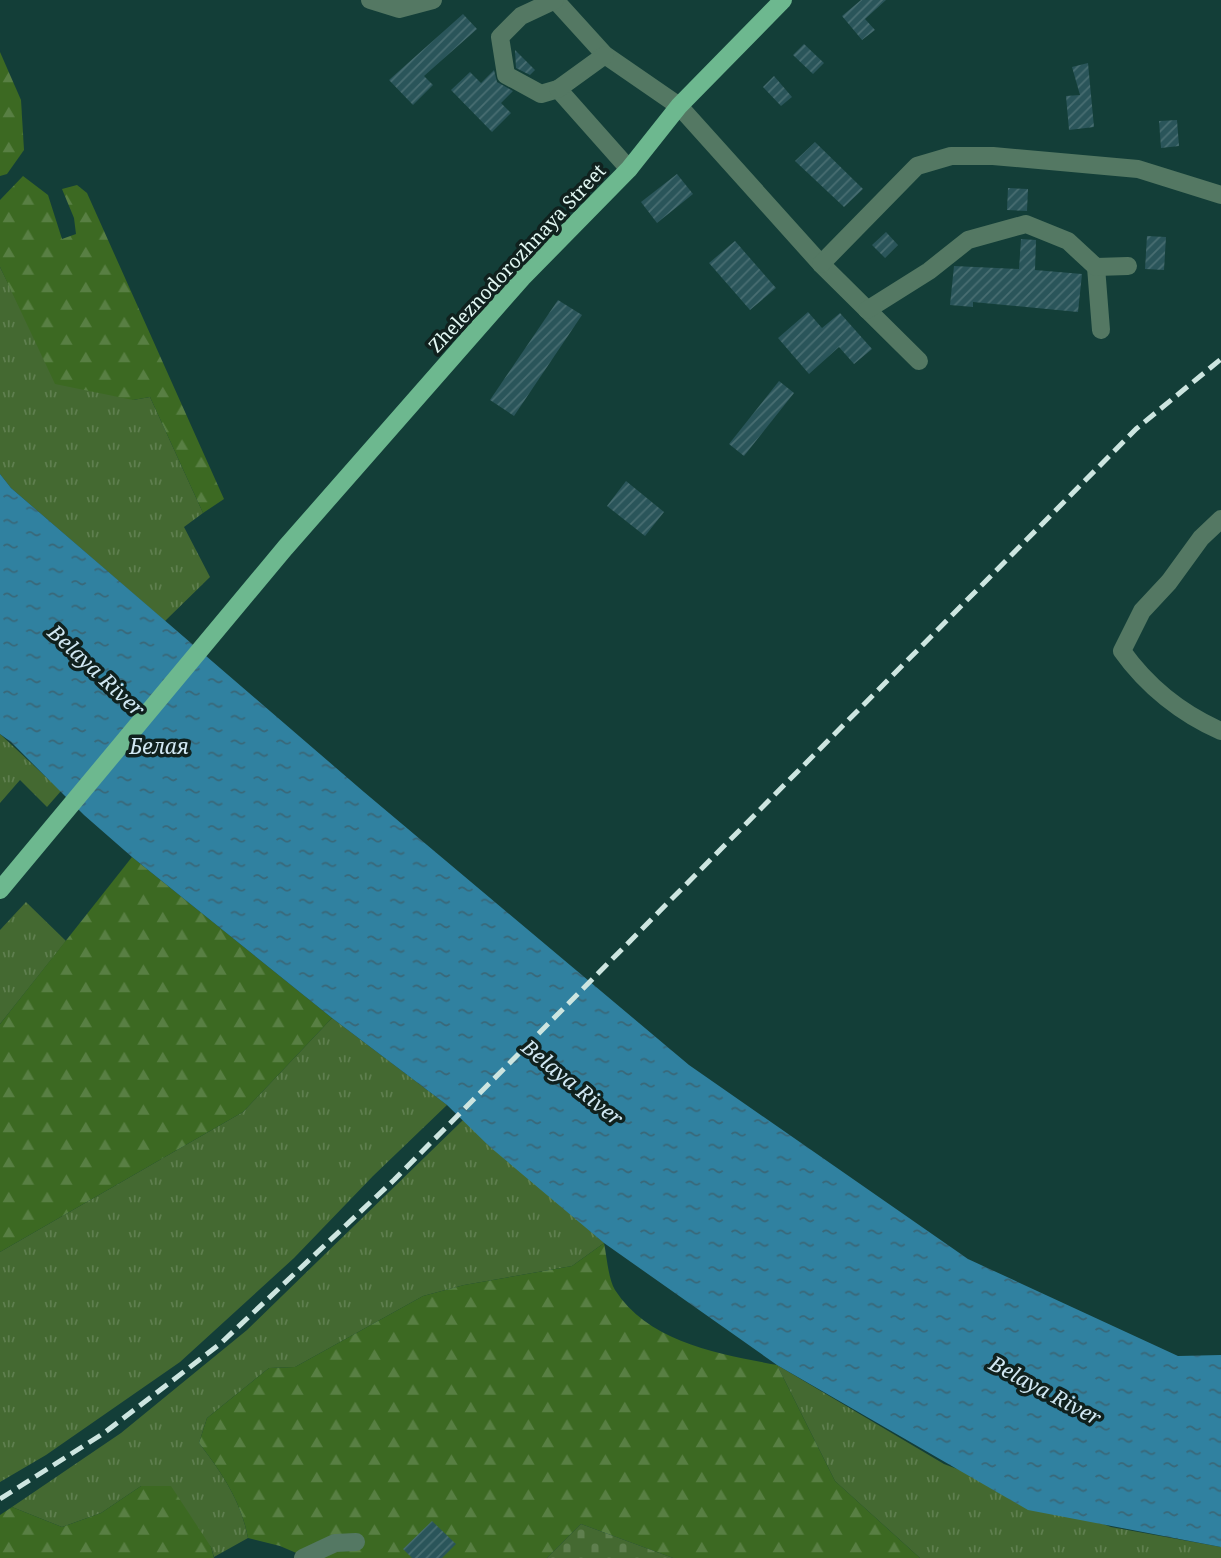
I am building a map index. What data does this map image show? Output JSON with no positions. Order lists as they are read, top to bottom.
{
  "streets": {
    "main road": ["Zheleznodorozhnaya Street"]
  },
  "water": ["Belaya River", "Белая"]
}
